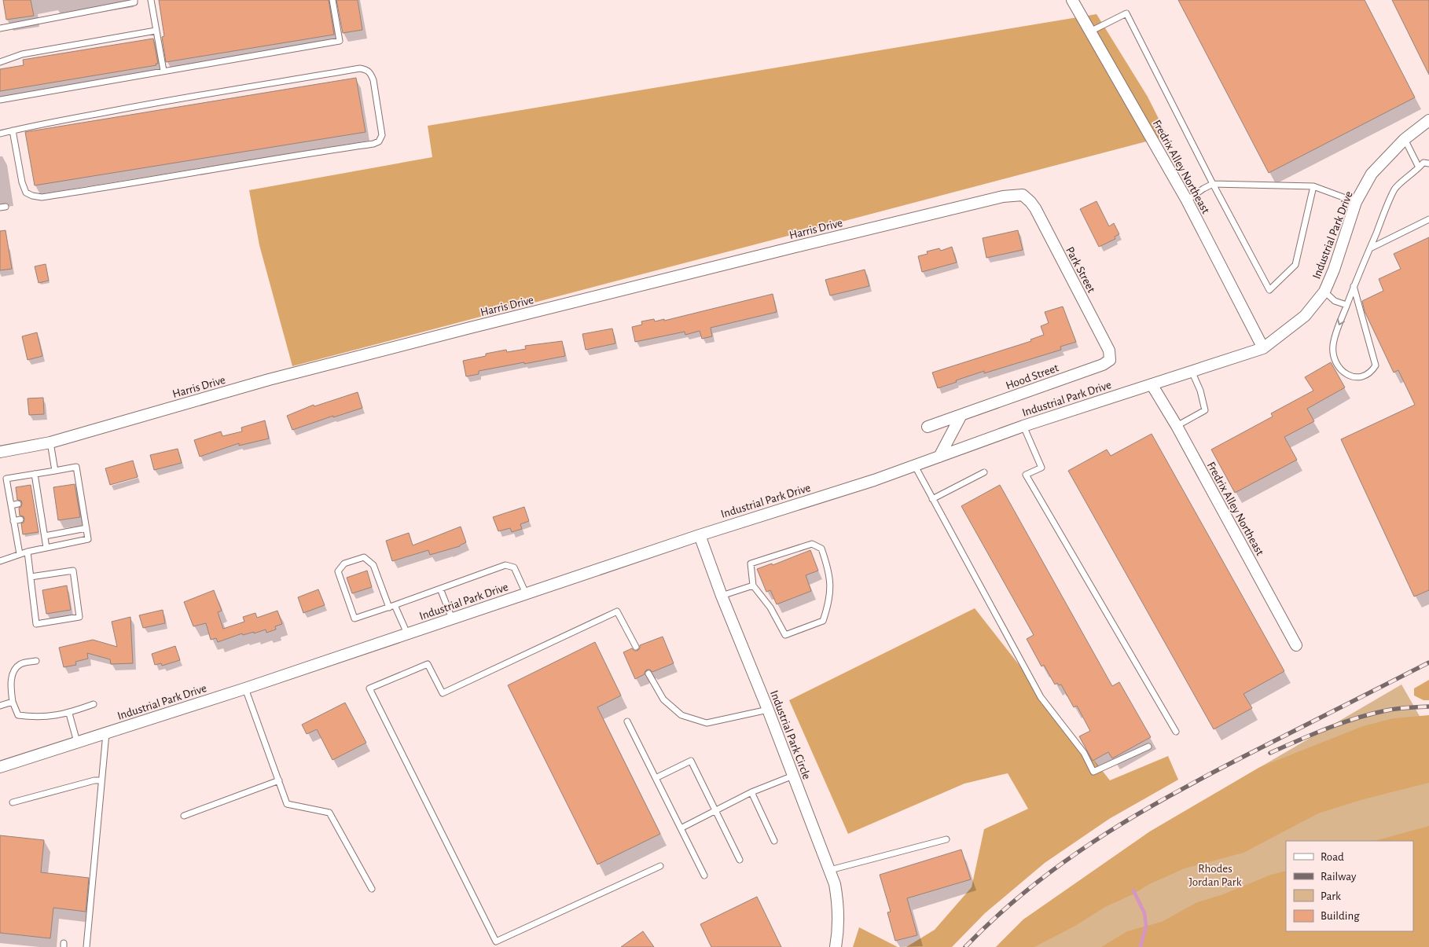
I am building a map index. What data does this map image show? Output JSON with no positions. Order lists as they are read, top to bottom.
{
  "streets": {
    "street": [
      "Fredrix Alley Northeast",
      "Harris Drive",
      "Industrial Park Drive",
      "Park Street",
      "Hood Street",
      "Industrial Park Circle"
    ]
  },
  "crossings": [
    ["Fredrix Alley Northeast", "Industrial Park Drive"],
    ["Harris Drive", "Park Street"],
    ["Industrial Park Drive", "Industrial Park Circle"],
    ["Park Street", "Hood Street"]
  ],
  "parks": ["Rhodes Jordan Park"],
  "legend": [
    "Road",
    "Railway",
    "Park",
    "Building"
  ]
}
